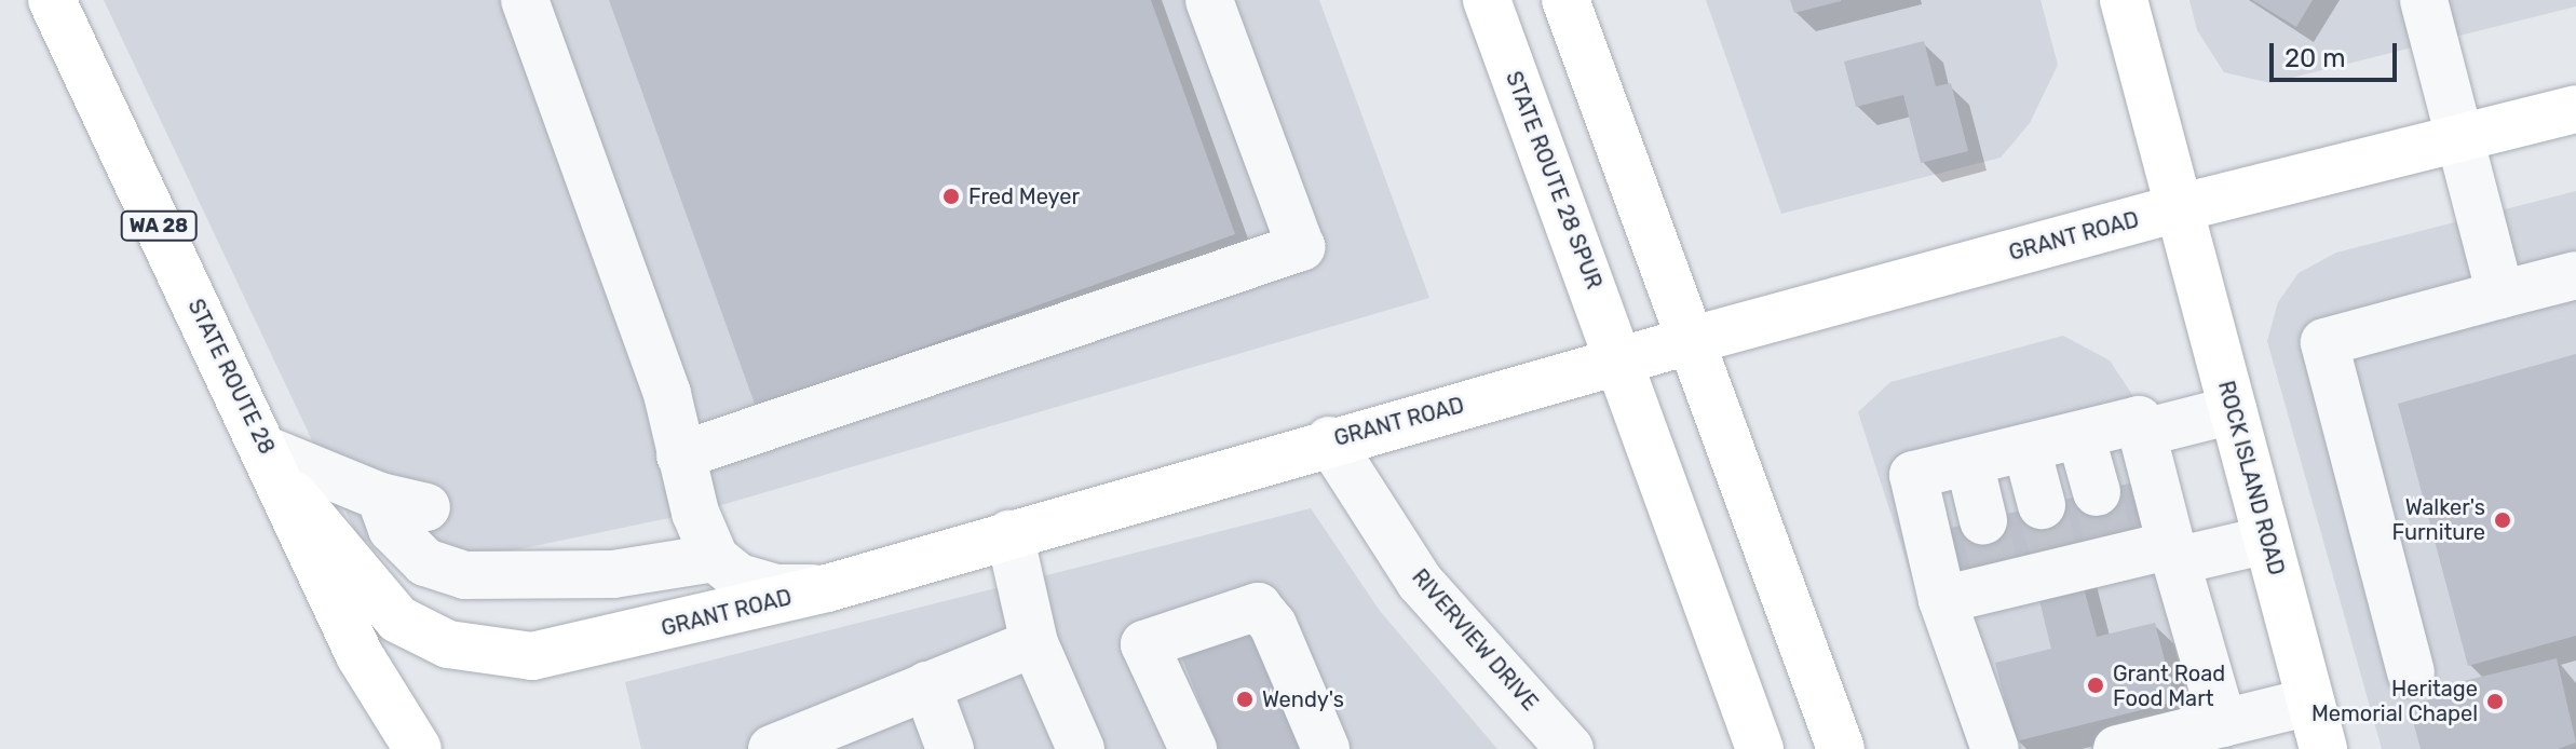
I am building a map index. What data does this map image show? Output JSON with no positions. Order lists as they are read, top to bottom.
{
  "streets": {
    "main road": [
      "STATE ROUTE 28 SPUR",
      "WA 28",
      "GRANT ROAD",
      "STATE ROUTE 28",
      "ROCK ISLAND ROAD"
    ],
    "street": ["RIVERVIEW DRIVE"]
  },
  "crossings": [
    ["STATE ROUTE 28 SPUR", "GRANT ROAD"],
    ["GRANT ROAD", "STATE ROUTE 28"],
    ["GRANT ROAD", "ROCK ISLAND ROAD"],
    ["GRANT ROAD", "RIVERVIEW DRIVE"]
  ],
  "places": [
    "Fred Meyer",
    "Walker's Furniture",
    "Grant Road Food Mart",
    "Wendy's",
    "Heritage Memorial Chapel"
  ],
  "scale_bar": "20 m"
}
